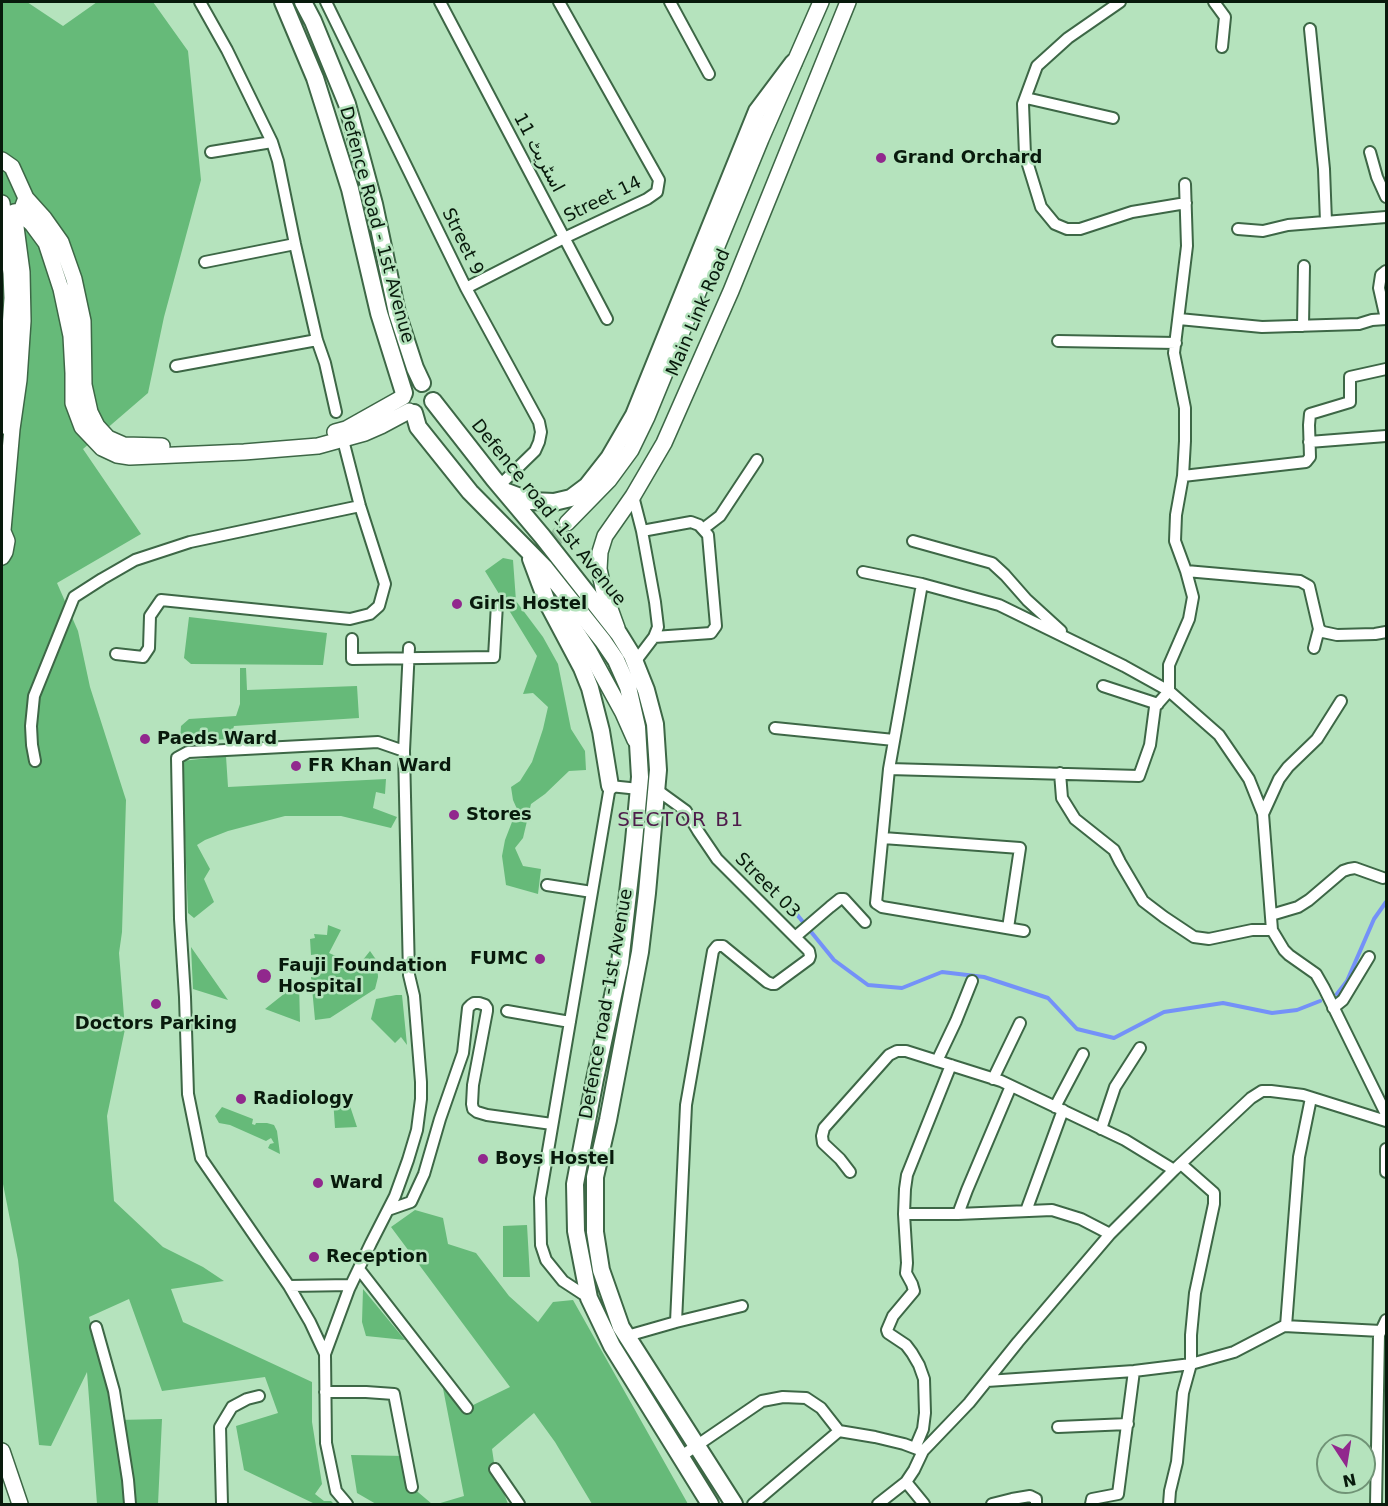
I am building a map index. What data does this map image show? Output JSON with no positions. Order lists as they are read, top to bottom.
{
  "streets": {
    "main road": ["Defence Road - 1st Avenue", "Main Link Road", "Defence road -1st Avenue"],
    "street": [
      "اسٹریٹ 11",
      "Street 14",
      "Street 9",
      "Street 03"
    ]
  },
  "crossings": [
    ["اسٹریٹ 11", "Street 14"],
    ["Street 14", "Street 9"],
    ["Defence Road - 1st Avenue", "Defence road -1st Avenue"],
    ["Street 9", "Defence road -1st Avenue"],
    ["Main Link Road", "Defence road -1st Avenue"],
    ["Defence road -1st Avenue", "Street 03"]
  ],
  "districts": ["SECTOR B1"],
  "places": [
    "Grand Orchard",
    "Girls Hostel",
    "Paeds Ward",
    "FR Khan Ward",
    "Stores",
    "FUMC",
    "Fauji Foundation Hospital",
    "Doctors Parking",
    "Radiology",
    "Boys Hostel",
    "Ward",
    "Reception"
  ],
  "north": "bottom"
}
